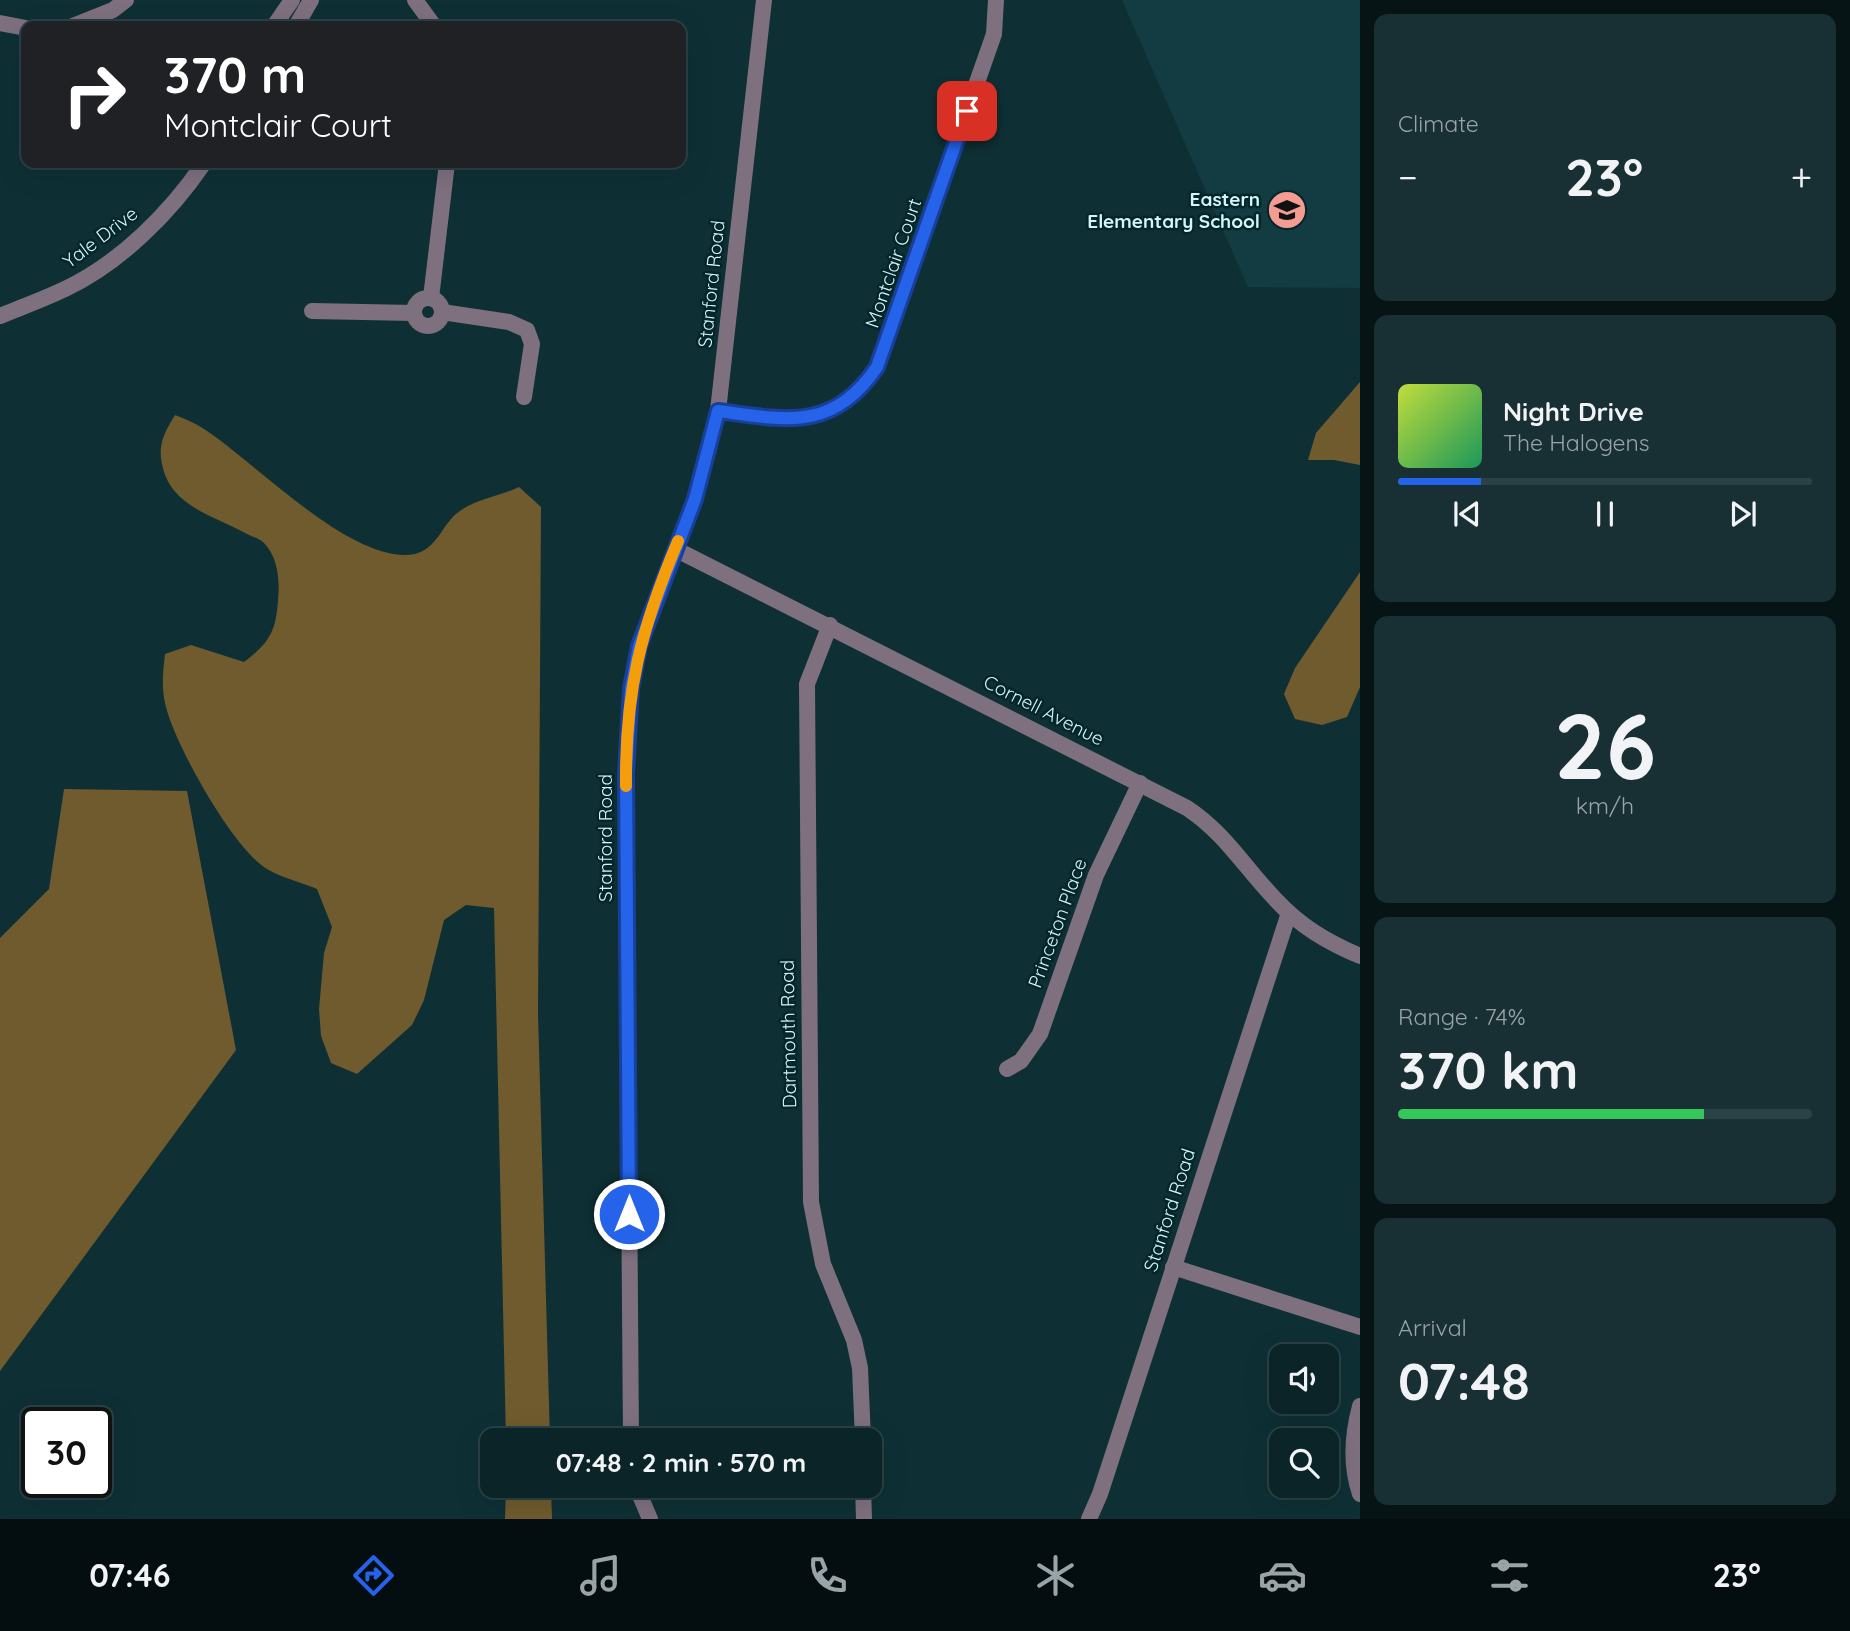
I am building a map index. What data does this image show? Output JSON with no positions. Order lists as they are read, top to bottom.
{
  "streets": {
    "street": [
      "Yale Drive",
      "Montclair Court",
      "Stanford Road",
      "Cornell Avenue",
      "Princeton Place",
      "Dartmouth Road"
    ]
  },
  "crossings": [
    ["Montclair Court", "Stanford Road"],
    ["Stanford Road", "Cornell Avenue"],
    ["Cornell Avenue", "Princeton Place"],
    ["Cornell Avenue", "Dartmouth Road"]
  ],
  "places": {
    "school or university": ["Eastern Elementary School"]
  },
  "page": {
    "tile": [
      "Climate",
      ["26", "km/h"],
      ["Range · 74%", "370 km"],
      ["Arrival", "07:48"]
    ],
    "turn": ["370 m", "Montclair Court"],
    "heat": ["−", "23°", "+"],
    "song": ["Night Drive", "The Halogens"],
    "limit": "30",
    "trip": "07:48 · 2 min · 570 m",
    "tabs": ["07:46", "23°"]
  }
}
